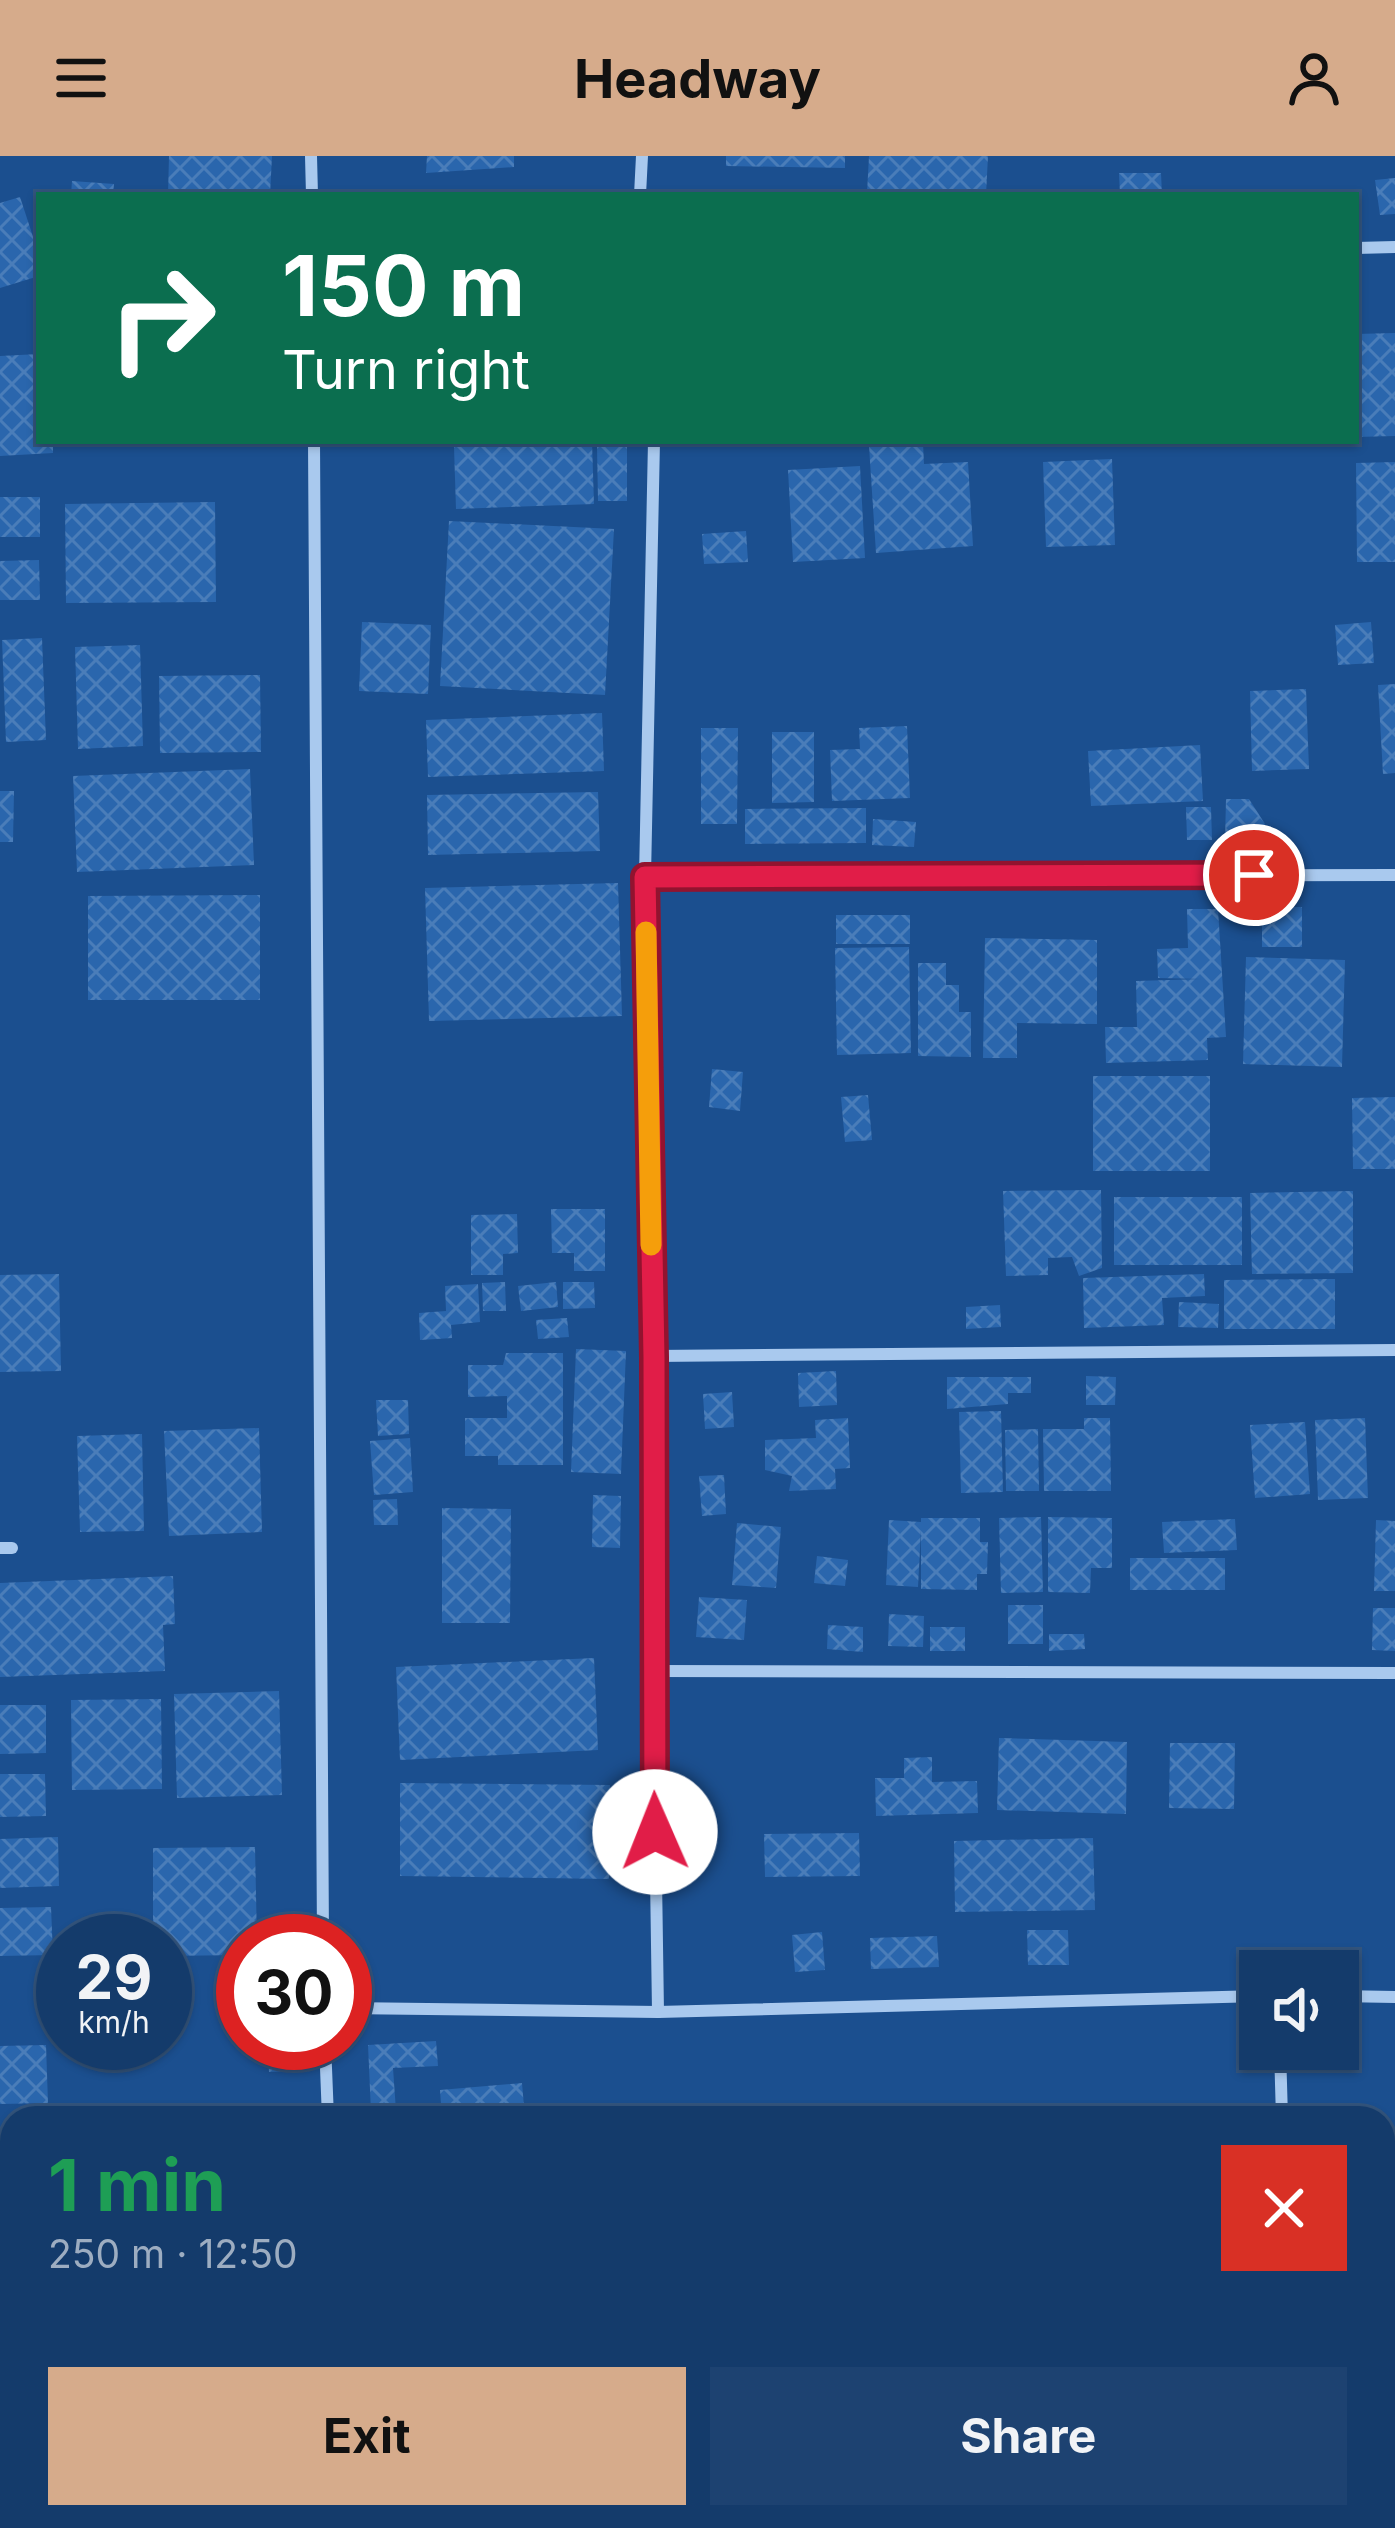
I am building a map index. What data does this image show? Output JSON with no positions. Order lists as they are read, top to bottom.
{
  "page": {
    "header": "Headway",
    "turn": ["150 m", "Turn right"],
    "speed": "29 km/h",
    "limit": "30",
    "heading": ["1 min", "250 m · 12:50"],
    "buttons": ["Exit", "Share"]
  }
}
